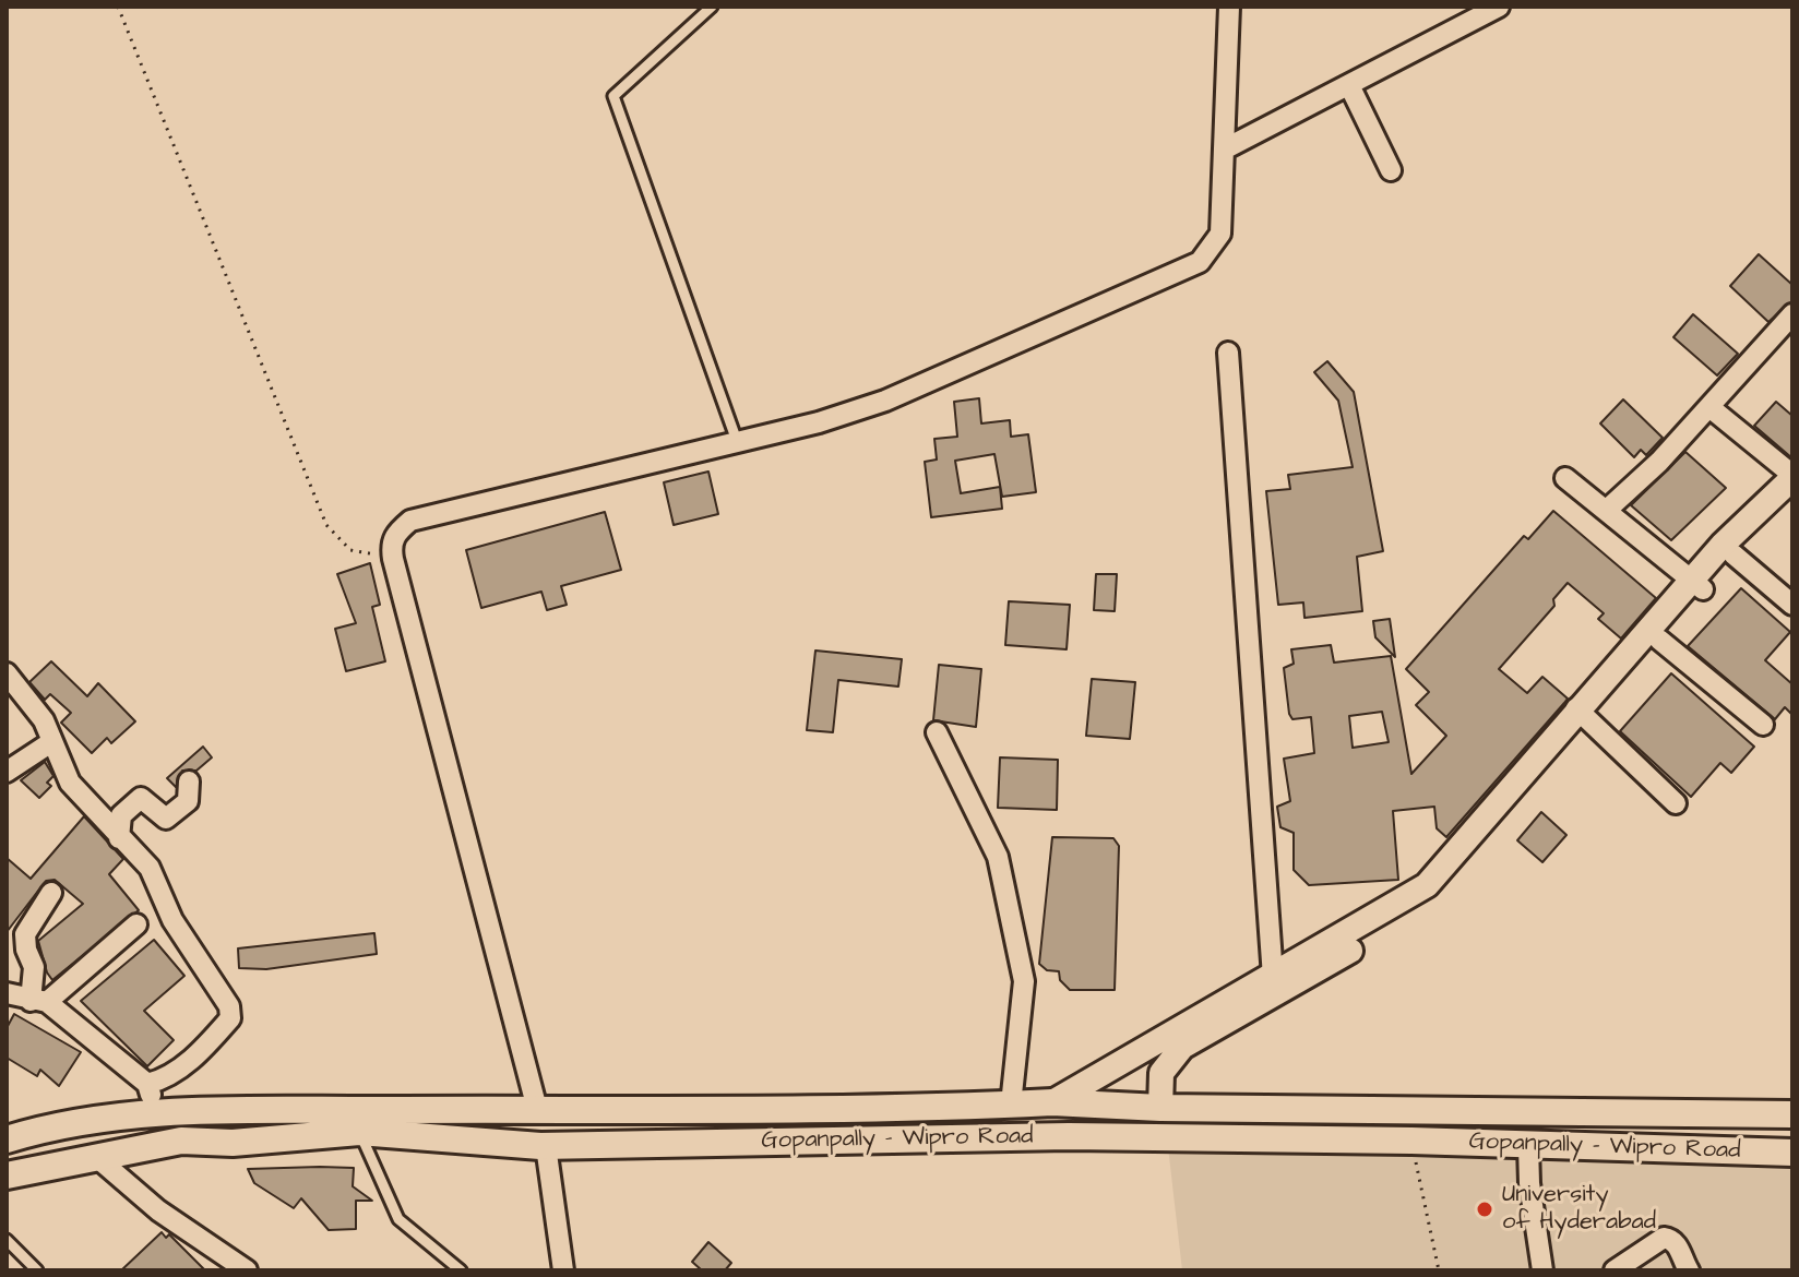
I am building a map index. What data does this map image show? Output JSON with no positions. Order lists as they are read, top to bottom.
{
  "streets": {
    "main road": ["Gopanpally - Wipro Road"]
  },
  "places": ["University of Hyderabad"]
}
